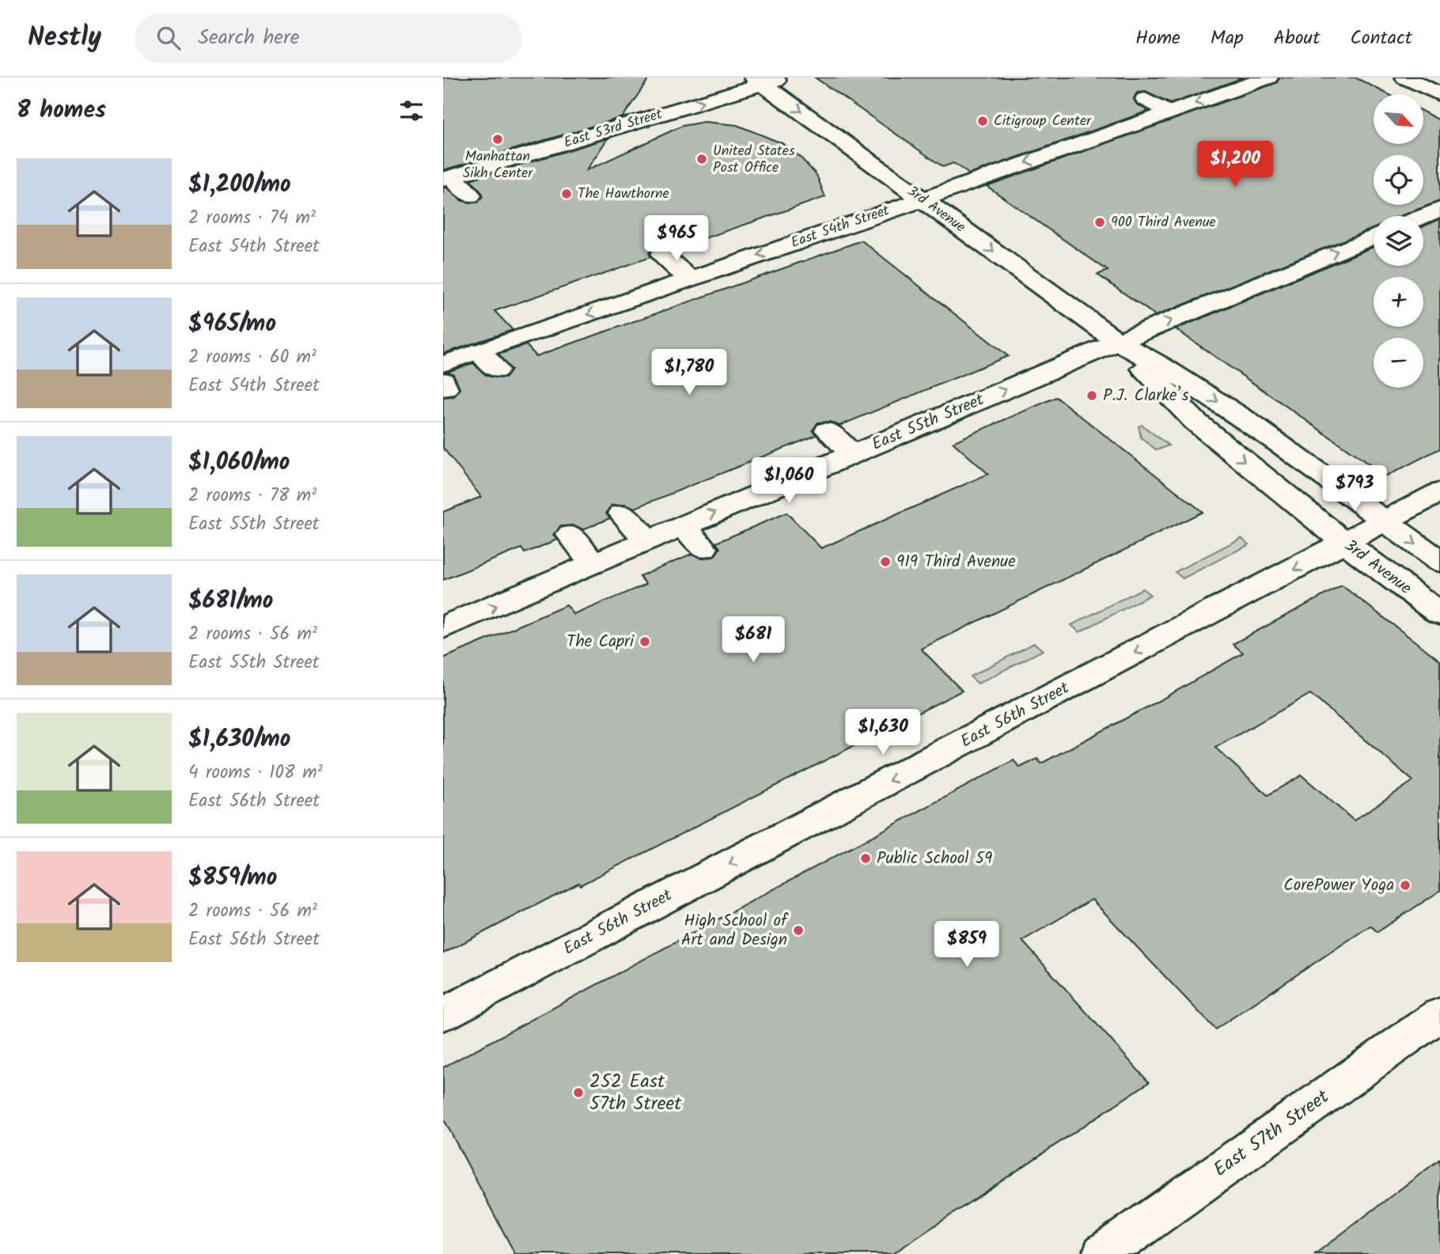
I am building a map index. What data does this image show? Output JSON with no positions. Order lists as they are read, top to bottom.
{
  "streets": {
    "main road": [
      "East 53rd Street",
      "3rd Avenue",
      "East 54th Street",
      "East 55th Street",
      "East 56th Street",
      "East 57th Street"
    ]
  },
  "crossings": [
    ["East 53rd Street", "3rd Avenue"],
    ["3rd Avenue", "East 54th Street"],
    ["3rd Avenue", "East 55th Street"],
    ["3rd Avenue", "East 56th Street"]
  ],
  "one_way": [
    "East 53rd Street",
    "3rd Avenue",
    "East 54th Street",
    "East 55th Street",
    "East 56th Street"
  ],
  "places": [
    "Citigroup Center",
    "Manhattan Sikh Center",
    "United States Post Office",
    "The Hawthorne",
    "900 Third Avenue",
    "P.J. Clarke’s",
    "919 Third Avenue",
    "The Capri",
    "Public School 59",
    "CorePower Yoga",
    "High School of Art and Design",
    "252 East 57th Street"
  ],
  "north": "bottom right",
  "page": {
    "header": "Nestly",
    "search": "Search here",
    "nav": [
      "Home",
      "Map",
      "About",
      "Contact"
    ],
    "heading": "8 homes",
    "map_buttons": ["+", "−"],
    "price": [
      "$1,200",
      "$965",
      "$1,780",
      "$1,060",
      "$793",
      "$681",
      "$1,630",
      "$859"
    ],
    "list": [
      {
        "name": "$1,200/mo",
        "note": "2 rooms · 74 m² · East 54th Street"
      },
      {
        "name": "$965/mo",
        "note": "2 rooms · 60 m² · East 54th Street"
      },
      {
        "name": "$1,060/mo",
        "note": "2 rooms · 78 m² · East 55th Street"
      },
      {
        "name": "$681/mo",
        "note": "2 rooms · 56 m² · East 55th Street"
      },
      {
        "name": "$1,630/mo",
        "note": "4 rooms · 108 m² · East 56th Street"
      },
      {
        "name": "$859/mo",
        "note": "2 rooms · 56 m² · East 56th Street"
      }
    ]
  }
}
